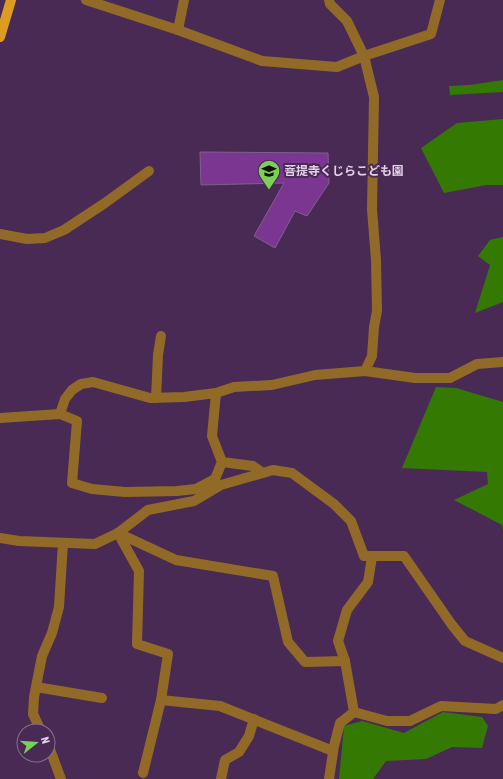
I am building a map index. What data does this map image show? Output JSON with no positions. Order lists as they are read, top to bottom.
{
  "places": {
    "school or university": ["菩提寺くじらこども園"]
  },
  "north": "right"
}
